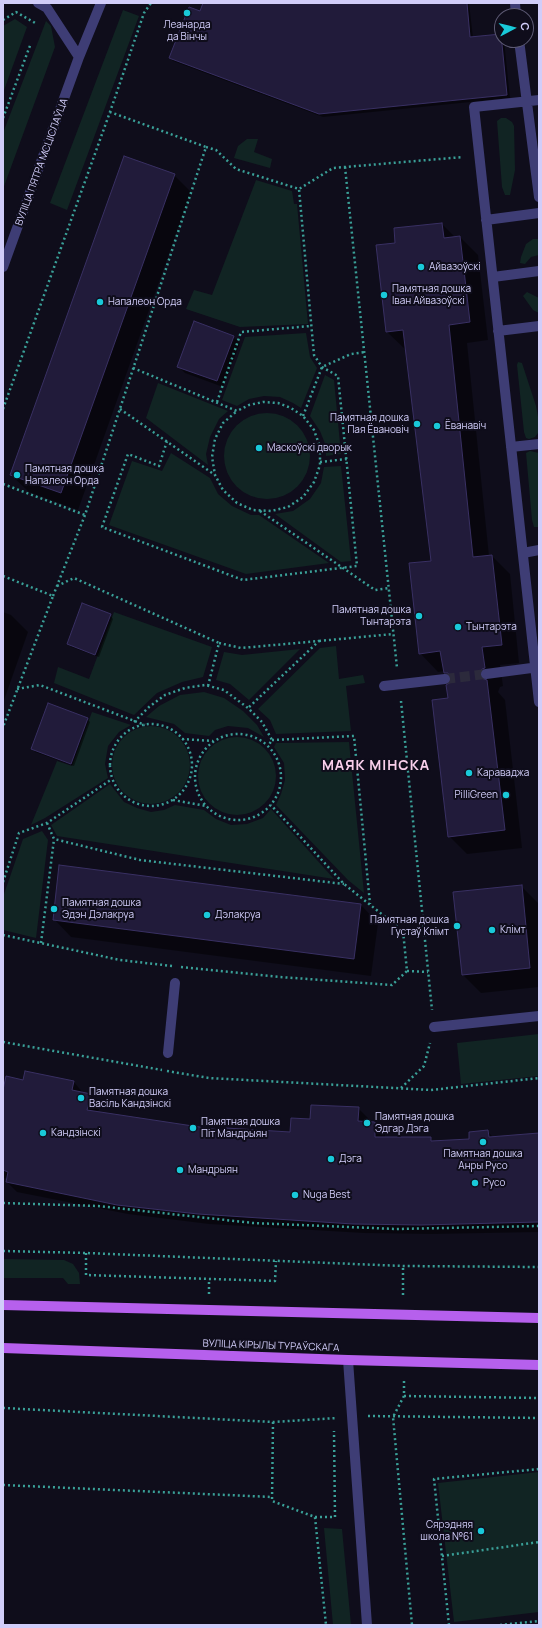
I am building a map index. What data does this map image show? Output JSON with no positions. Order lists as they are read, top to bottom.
{
  "streets": {
    "main road": ["ВУЛІЦА КІРЫЛЫ ТУРАЎСКАГА"],
    "street": ["ВУЛІЦА ПЯТРА МСЦІСЛАЎЦА"]
  },
  "districts": ["МАЯК МІНСКА"],
  "places": [
    "Леанарда да Вінчы",
    "Айвазоўскі",
    "Памятная дошка Іван Айвазоўскі",
    "Напалеон Орда",
    "Памятная дошка Пая Ёвановіч",
    "Ёванавіч",
    "Маскоўскі дворык",
    "Памятная дошка Напалеон Орда",
    "Памятная дошка Тынтарэта",
    "Тынтарэта",
    "Караваджа",
    "PilliGreen",
    "Памятная дошка Эдэн Дэлакруа",
    "Дэлакруа",
    "Памятная дошка Густаў Клімт",
    "Клімт",
    "Памятная дошка Васіль Кандзінскі",
    "Памятная дошка Эдгар Дэга",
    "Памятная дошка Піт Мандрыян",
    "Кандзінскі",
    "Памятная дошка Анры Русо",
    "Дэга",
    "Мандрыян",
    "Русо",
    "Nuga Best",
    "Сярэдняя школа №61"
  ],
  "north": "right"
}
